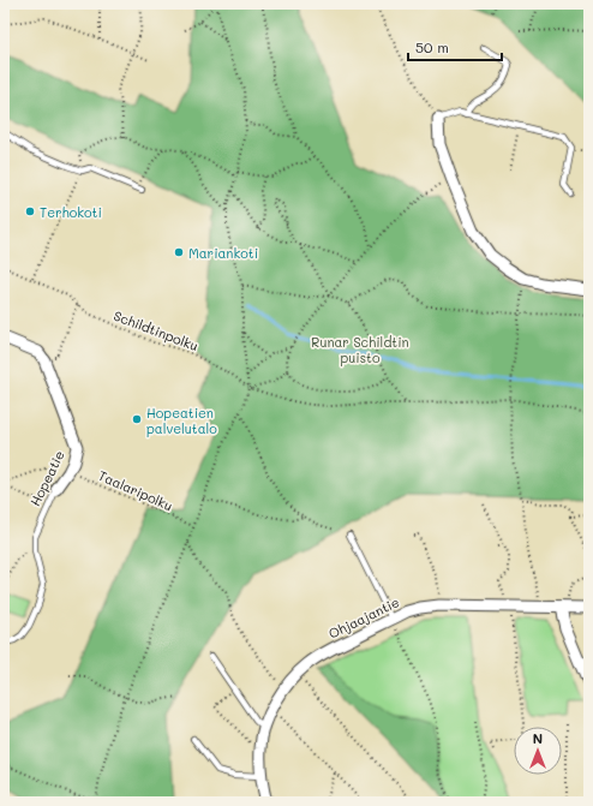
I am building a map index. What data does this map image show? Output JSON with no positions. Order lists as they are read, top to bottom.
{
  "streets": {
    "street": ["Hopeatie", "Ohjaajantie"],
    "path": ["Schildtinpolku", "Taalaripolku"]
  },
  "crossings": [
    ["Hopeatie", "Taalaripolku"]
  ],
  "parks": ["Runar Schildtin puisto"],
  "places": ["Terhokoti", "Mariankoti", "Hopeatien palvelutalo"],
  "scale_bar": "50 m",
  "north": "top"
}
